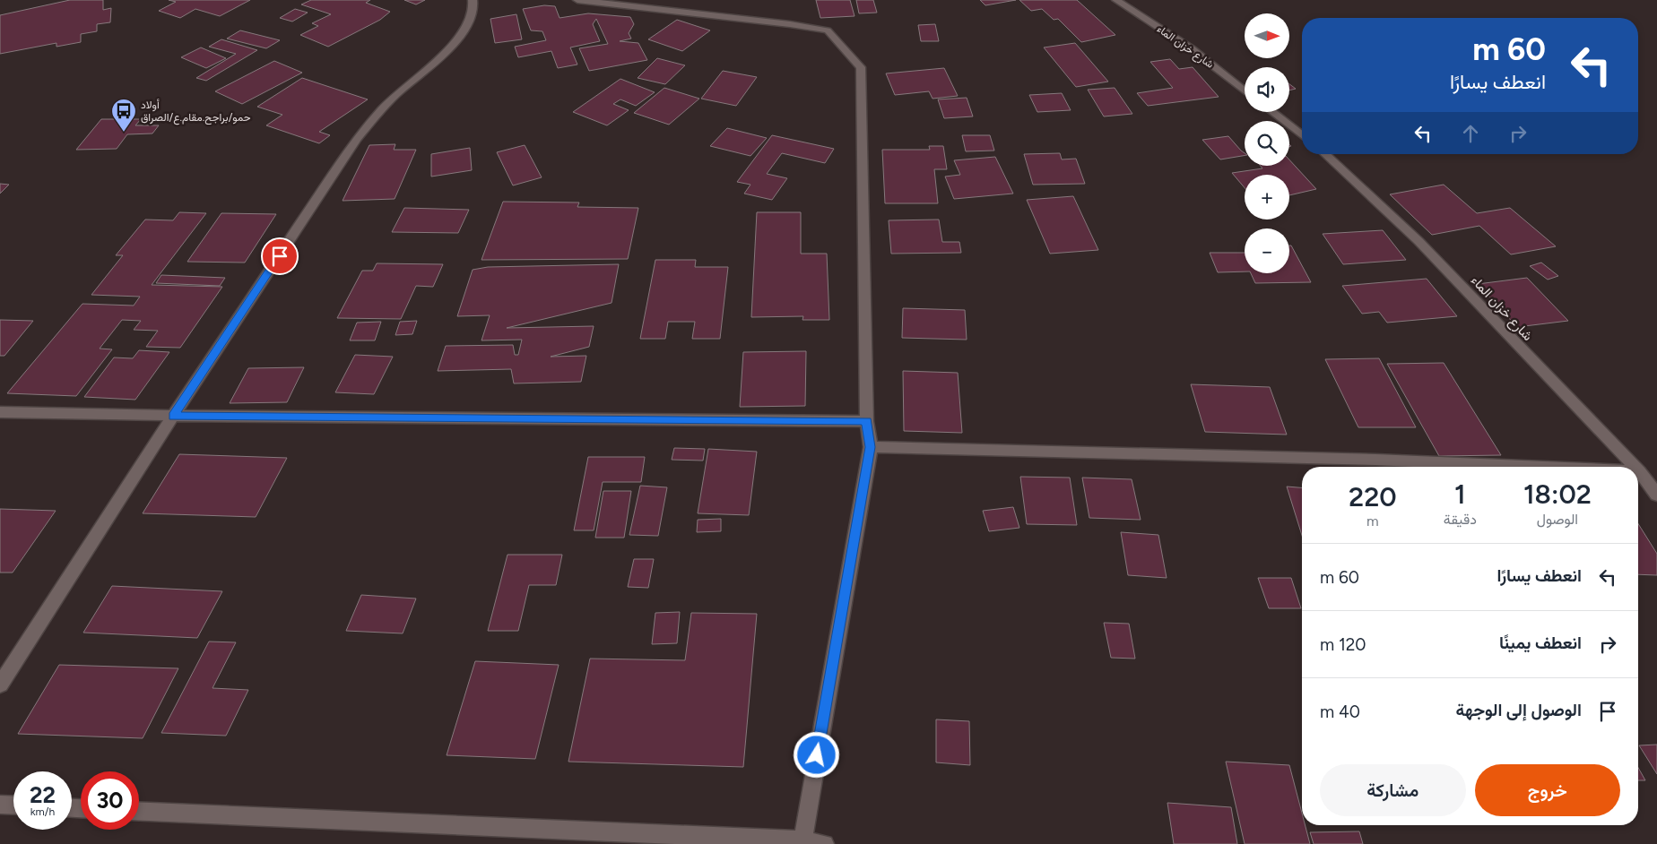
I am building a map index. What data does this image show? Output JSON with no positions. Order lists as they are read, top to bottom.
{
  "streets": {
    "street": ["شارع خزان الماء"]
  },
  "places": {
    "bus stop": ["أولاد حمو/براجح.مقام.ع/الصراق"]
  },
  "north": "right",
  "page": {
    "map_buttons": ["+", "−"],
    "turn": ["60 m", "انعطف يسارًا"],
    "eta": [
      "18:02",
      "الوصول",
      "1",
      "دقيقة",
      "220",
      "m"
    ],
    "list": [
      {
        "name": "انعطف يسارًا",
        "value": "60 m"
      },
      {
        "name": "انعطف يمينًا",
        "value": "120 m"
      },
      {
        "name": "الوصول إلى الوجهة",
        "value": "40 m"
      }
    ],
    "buttons": ["خروج", "مشاركة"],
    "speed": "22 km/h",
    "limit": "30"
  }
}
